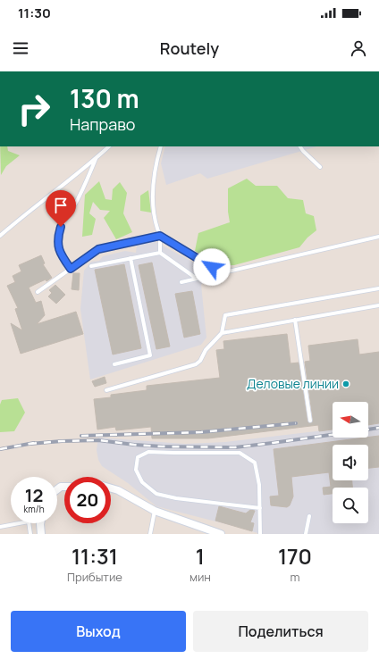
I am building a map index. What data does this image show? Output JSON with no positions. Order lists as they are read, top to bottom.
{
  "places": ["Деловые линии"],
  "north": "left",
  "page": {
    "status": "11:30",
    "header": "Routely",
    "turn": ["130 m", "Направо"],
    "speed": "12 km/h",
    "limit": "20",
    "eta": [
      "11:31",
      "Прибытие",
      "1",
      "мин",
      "170",
      "m"
    ],
    "buttons": ["Выход", "Поделиться"]
  }
}
